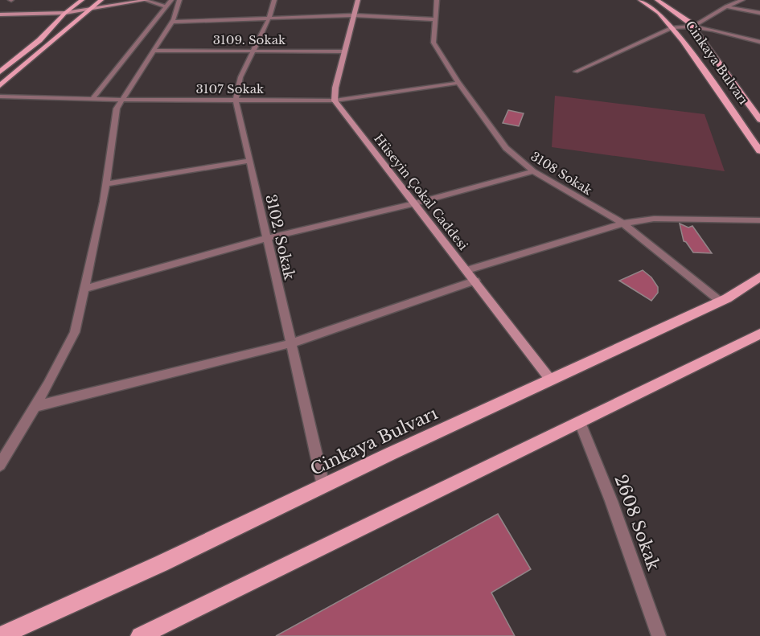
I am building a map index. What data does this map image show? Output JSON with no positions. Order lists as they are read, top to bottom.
{
  "streets": {
    "main road": ["Cinkaya Bulvarı"],
    "street": [
      "3109. Sokak",
      "3107 Sokak",
      "3108 Sokak",
      "Hüseyin Çokal Caddesi",
      "3102. Sokak",
      "2608 Sokak"
    ]
  },
  "crossings": [
    ["3109. Sokak", "3102. Sokak"],
    ["Cinkaya Bulvarı", "3108 Sokak"],
    ["Cinkaya Bulvarı", "Hüseyin Çokal Caddesi"],
    ["Cinkaya Bulvarı", "3102. Sokak"],
    ["3107 Sokak", "3108 Sokak"],
    ["3107 Sokak", "Hüseyin Çokal Caddesi"],
    ["3107 Sokak", "3102. Sokak"]
  ]
}
